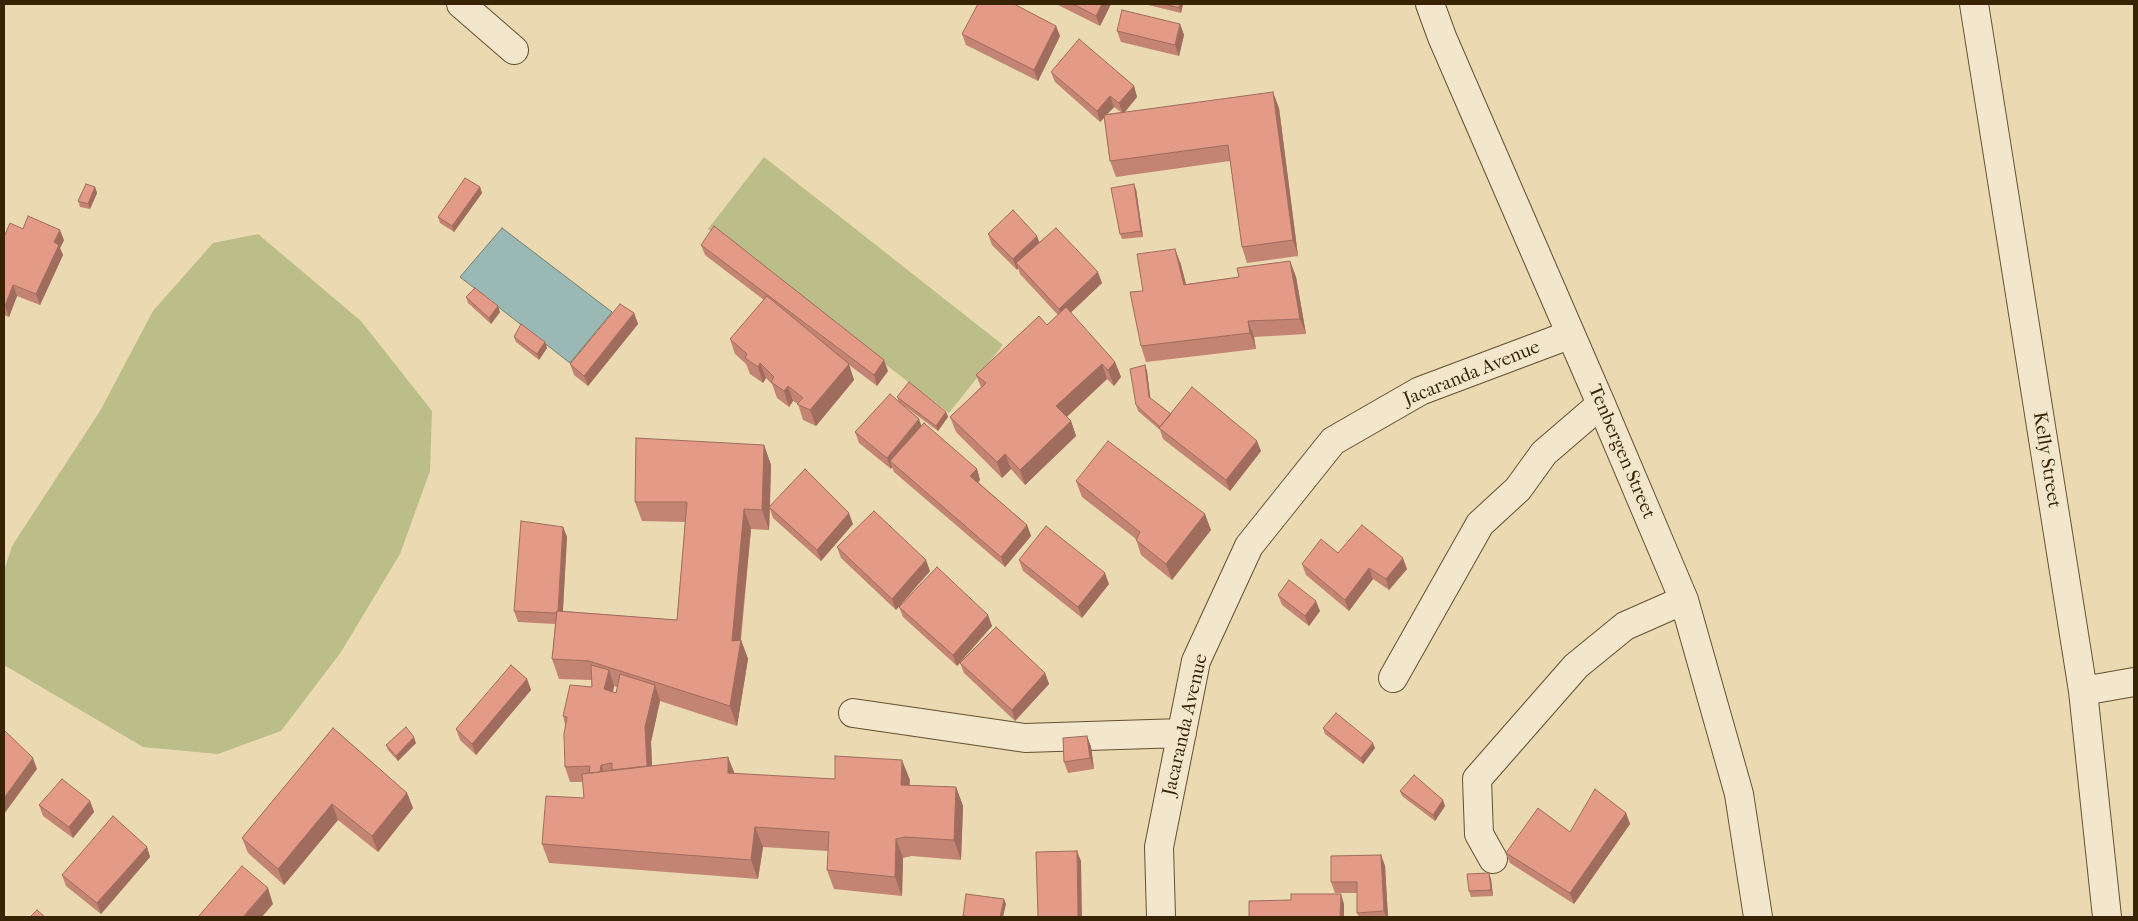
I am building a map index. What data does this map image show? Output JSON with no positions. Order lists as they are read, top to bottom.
{
  "streets": {
    "street": ["Jacaranda Avenue", "Tenbergen Street", "Kelly Street"]
  },
  "crossings": [
    ["Jacaranda Avenue", "Tenbergen Street"]
  ]
}
